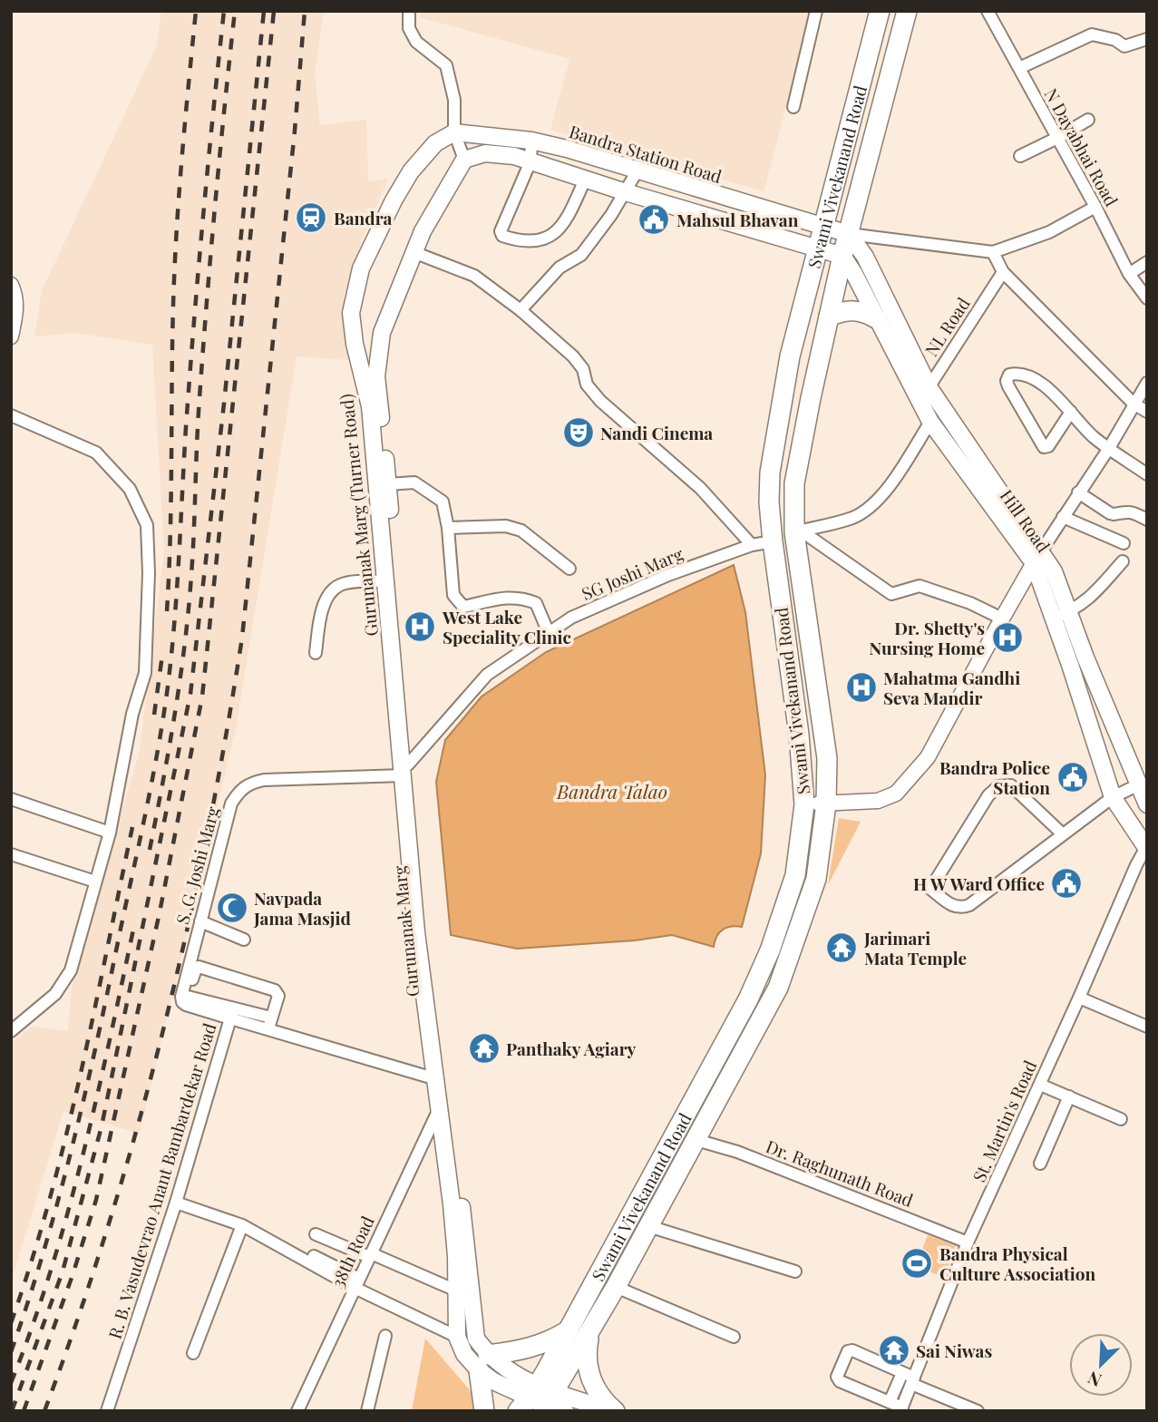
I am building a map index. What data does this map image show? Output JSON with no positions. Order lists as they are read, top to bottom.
{
  "streets": {
    "main road": [
      "Bandra Station Road",
      "Swami Vivekanand Road",
      "Gurunanak Marg (Turner Road)",
      "Hill Road",
      "Gurunanak Marg"
    ],
    "street": [
      "N Dayabhai Road",
      "NL Road",
      "SG Joshi Marg",
      "S. G. Joshi Marg",
      "St. Martin's Road",
      "Dr. Raghunath Road",
      "R. B. Vasudevrao Anant Bambardekar Road",
      "38th Road"
    ]
  },
  "crossings": [
    ["Bandra Station Road", "Swami Vivekanand Road"],
    ["Bandra Station Road", "Gurunanak Marg (Turner Road)"],
    ["Bandra Station Road", "Hill Road"],
    ["Swami Vivekanand Road", "Hill Road"],
    ["Swami Vivekanand Road", "SG Joshi Marg"],
    ["Swami Vivekanand Road", "Gurunanak Marg"],
    ["Swami Vivekanand Road", "Dr. Raghunath Road"],
    ["NL Road", "Hill Road"],
    ["Gurunanak Marg (Turner Road)", "SG Joshi Marg"],
    ["Gurunanak Marg (Turner Road)", "S. G. Joshi Marg"],
    ["Gurunanak Marg (Turner Road)", "Gurunanak Marg"],
    ["Hill Road", "St. Martin's Road"],
    ["SG Joshi Marg", "S. G. Joshi Marg"],
    ["SG Joshi Marg", "Gurunanak Marg"],
    ["S. G. Joshi Marg", "Gurunanak Marg"],
    ["Gurunanak Marg", "R. B. Vasudevrao Anant Bambardekar Road"],
    ["Gurunanak Marg", "38th Road"],
    ["St. Martin's Road", "Dr. Raghunath Road"]
  ],
  "water": ["Bandra Talao"],
  "places": {
    "station": ["Bandra"],
    "public building": ["Mahsul Bhavan", "Bandra Police Station", "H W Ward Office"],
    "theatre": ["Nandi Cinema"],
    "hospital": ["West Lake Speciality Clinic", "Dr. Shetty's Nursing Home", "Mahatma Gandhi Seva Mandir"],
    "mosque": ["Navpada Jama Masjid"],
    "temple": ["Jarimari Mata Temple", "Panthaky Agiary", "Sai Niwas"],
    "sports": ["Bandra Physical Culture Association"]
  },
  "north": "bottom left"
}
